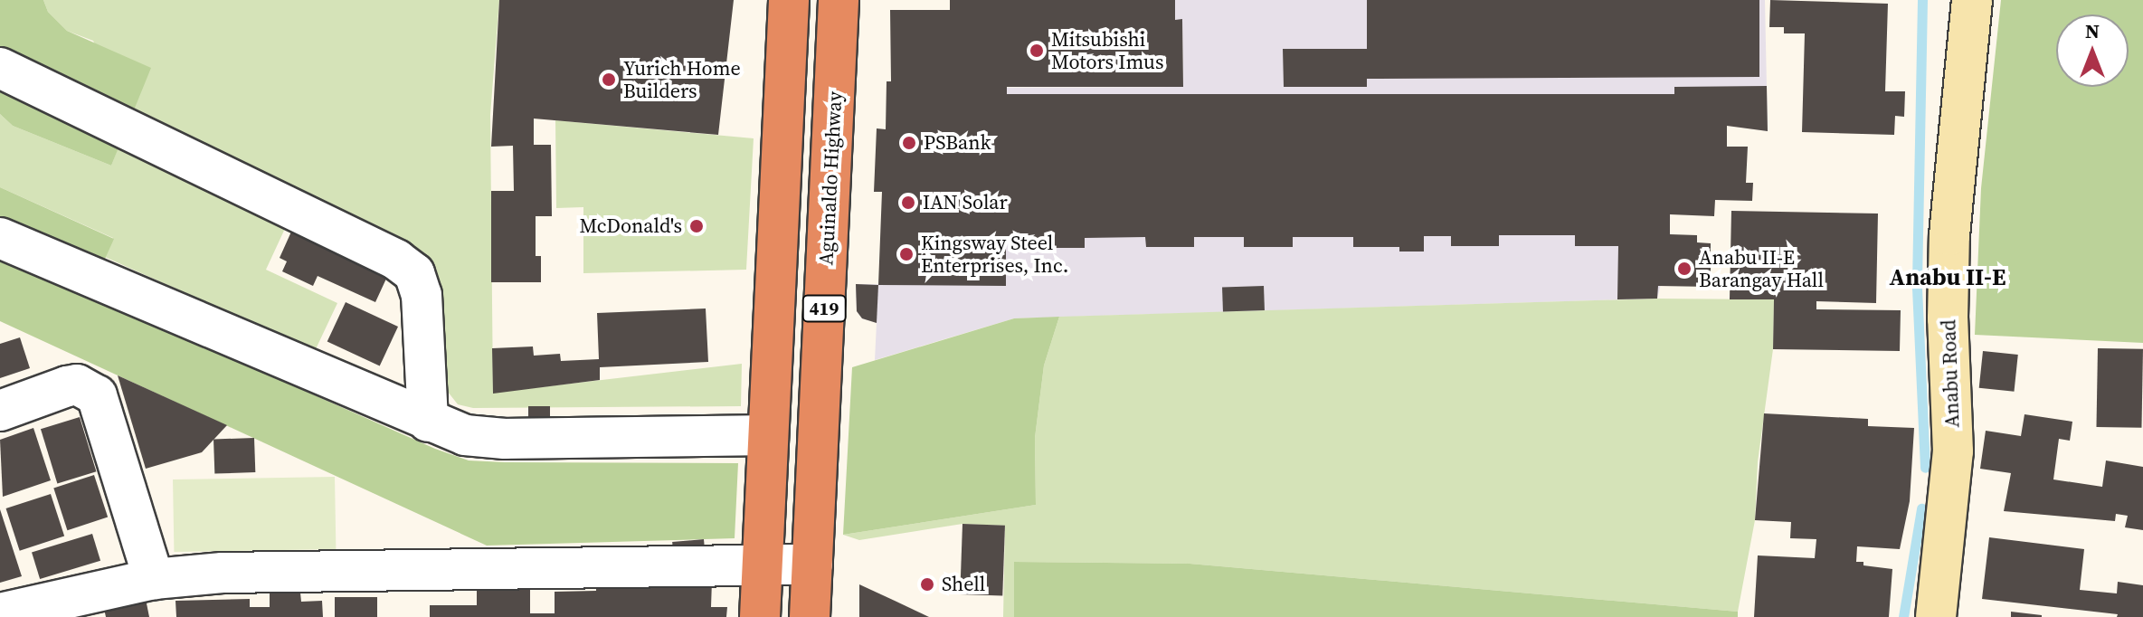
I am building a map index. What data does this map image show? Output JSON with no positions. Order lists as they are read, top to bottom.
{
  "streets": {
    "highway": ["Aguinaldo Highway", "419"],
    "street": ["Anabu Road"]
  },
  "districts": ["Anabu II-E"],
  "places": [
    "Mitsubishi Motors Imus",
    "Yurich Home Builders",
    "PSBank",
    "IAN Solar",
    "McDonald's",
    "Kingsway Steel Enterprises, Inc.",
    "Anabu II-E Barangay Hall",
    "Shell"
  ],
  "north": "top"
}
